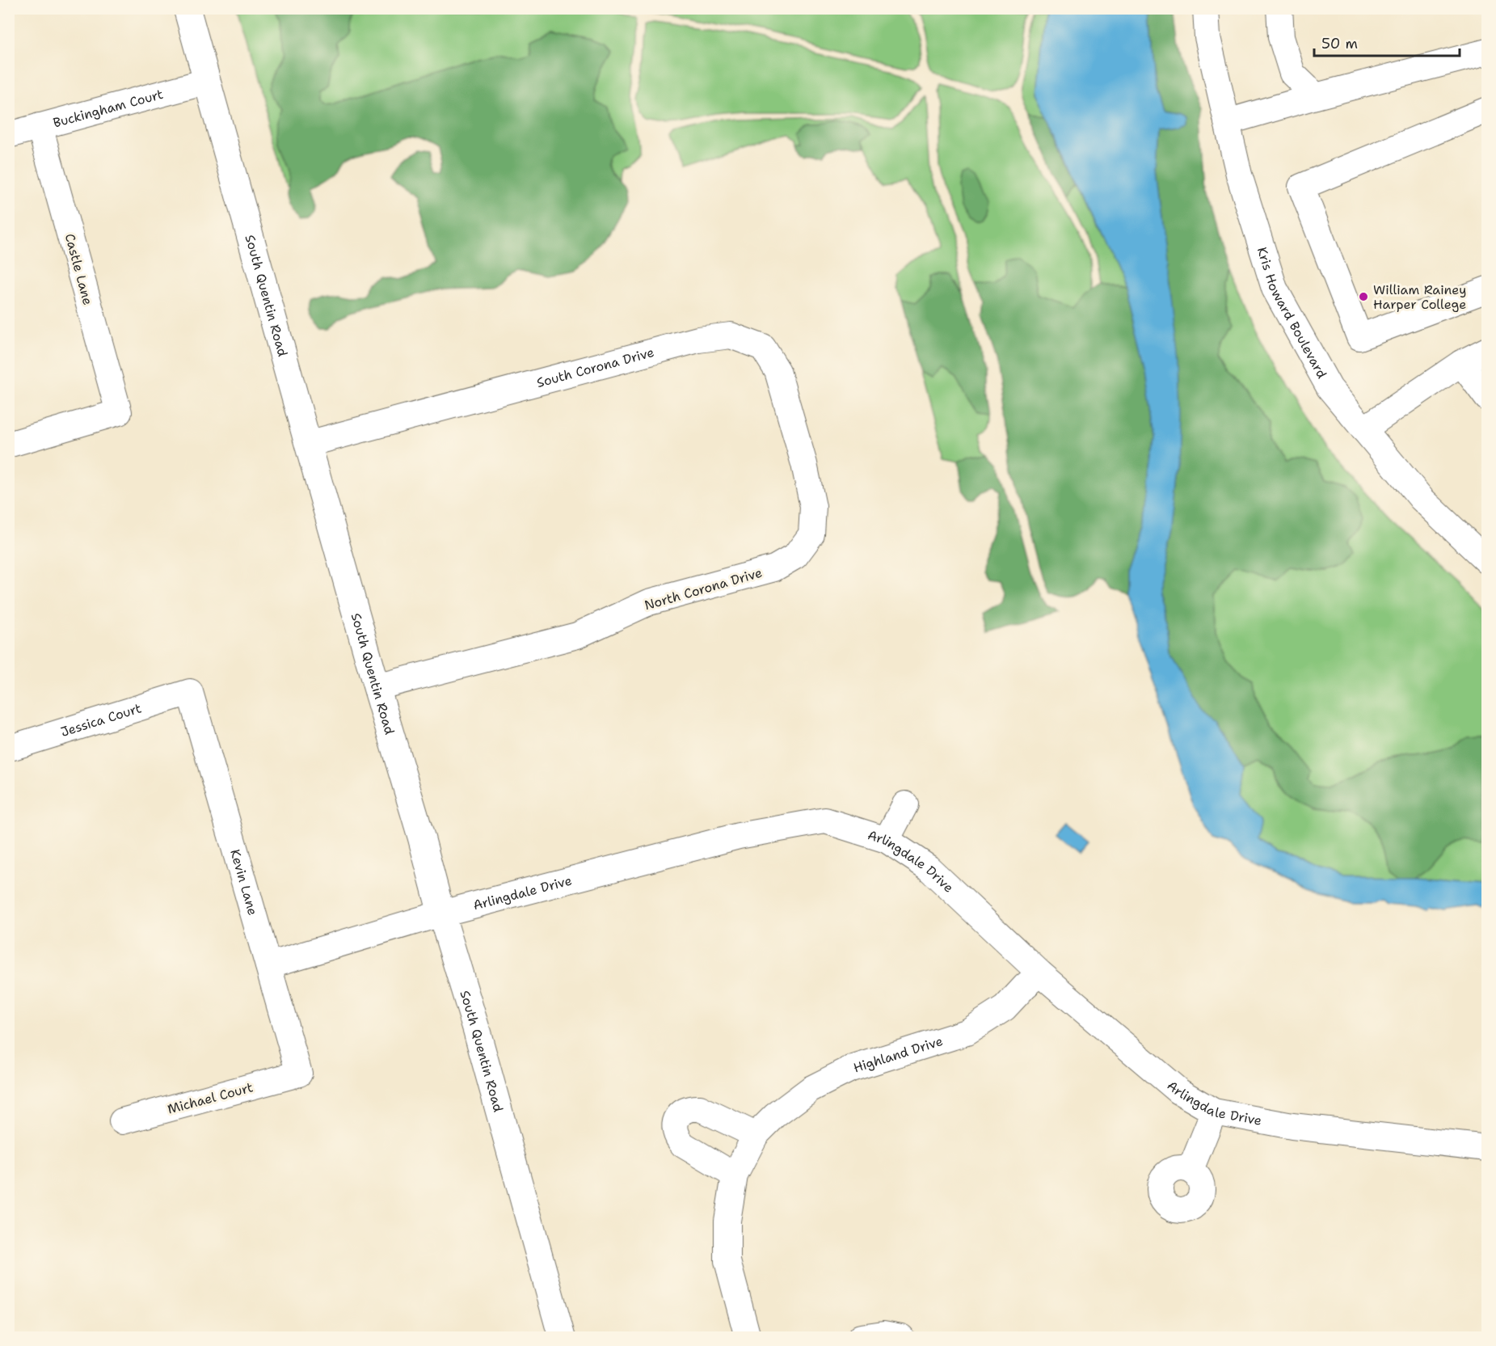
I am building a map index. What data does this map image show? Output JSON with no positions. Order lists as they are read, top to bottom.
{
  "streets": {
    "main road": ["South Quentin Road"],
    "street": [
      "Buckingham Court",
      "Castle Lane",
      "Kris Howard Boulevard",
      "South Corona Drive",
      "North Corona Drive",
      "Jessica Court",
      "Arlingdale Drive",
      "Kevin Lane",
      "Highland Drive",
      "Michael Court"
    ]
  },
  "crossings": [
    ["Buckingham Court", "Castle Lane"],
    ["Buckingham Court", "South Quentin Road"],
    ["South Quentin Road", "South Corona Drive"],
    ["South Quentin Road", "North Corona Drive"],
    ["South Quentin Road", "Arlingdale Drive"],
    ["South Corona Drive", "North Corona Drive"],
    ["Jessica Court", "Kevin Lane"],
    ["Arlingdale Drive", "Kevin Lane"],
    ["Arlingdale Drive", "Highland Drive"],
    ["Kevin Lane", "Michael Court"]
  ],
  "places": ["William Rainey Harper College"],
  "scale_bar": "50 m"
}
